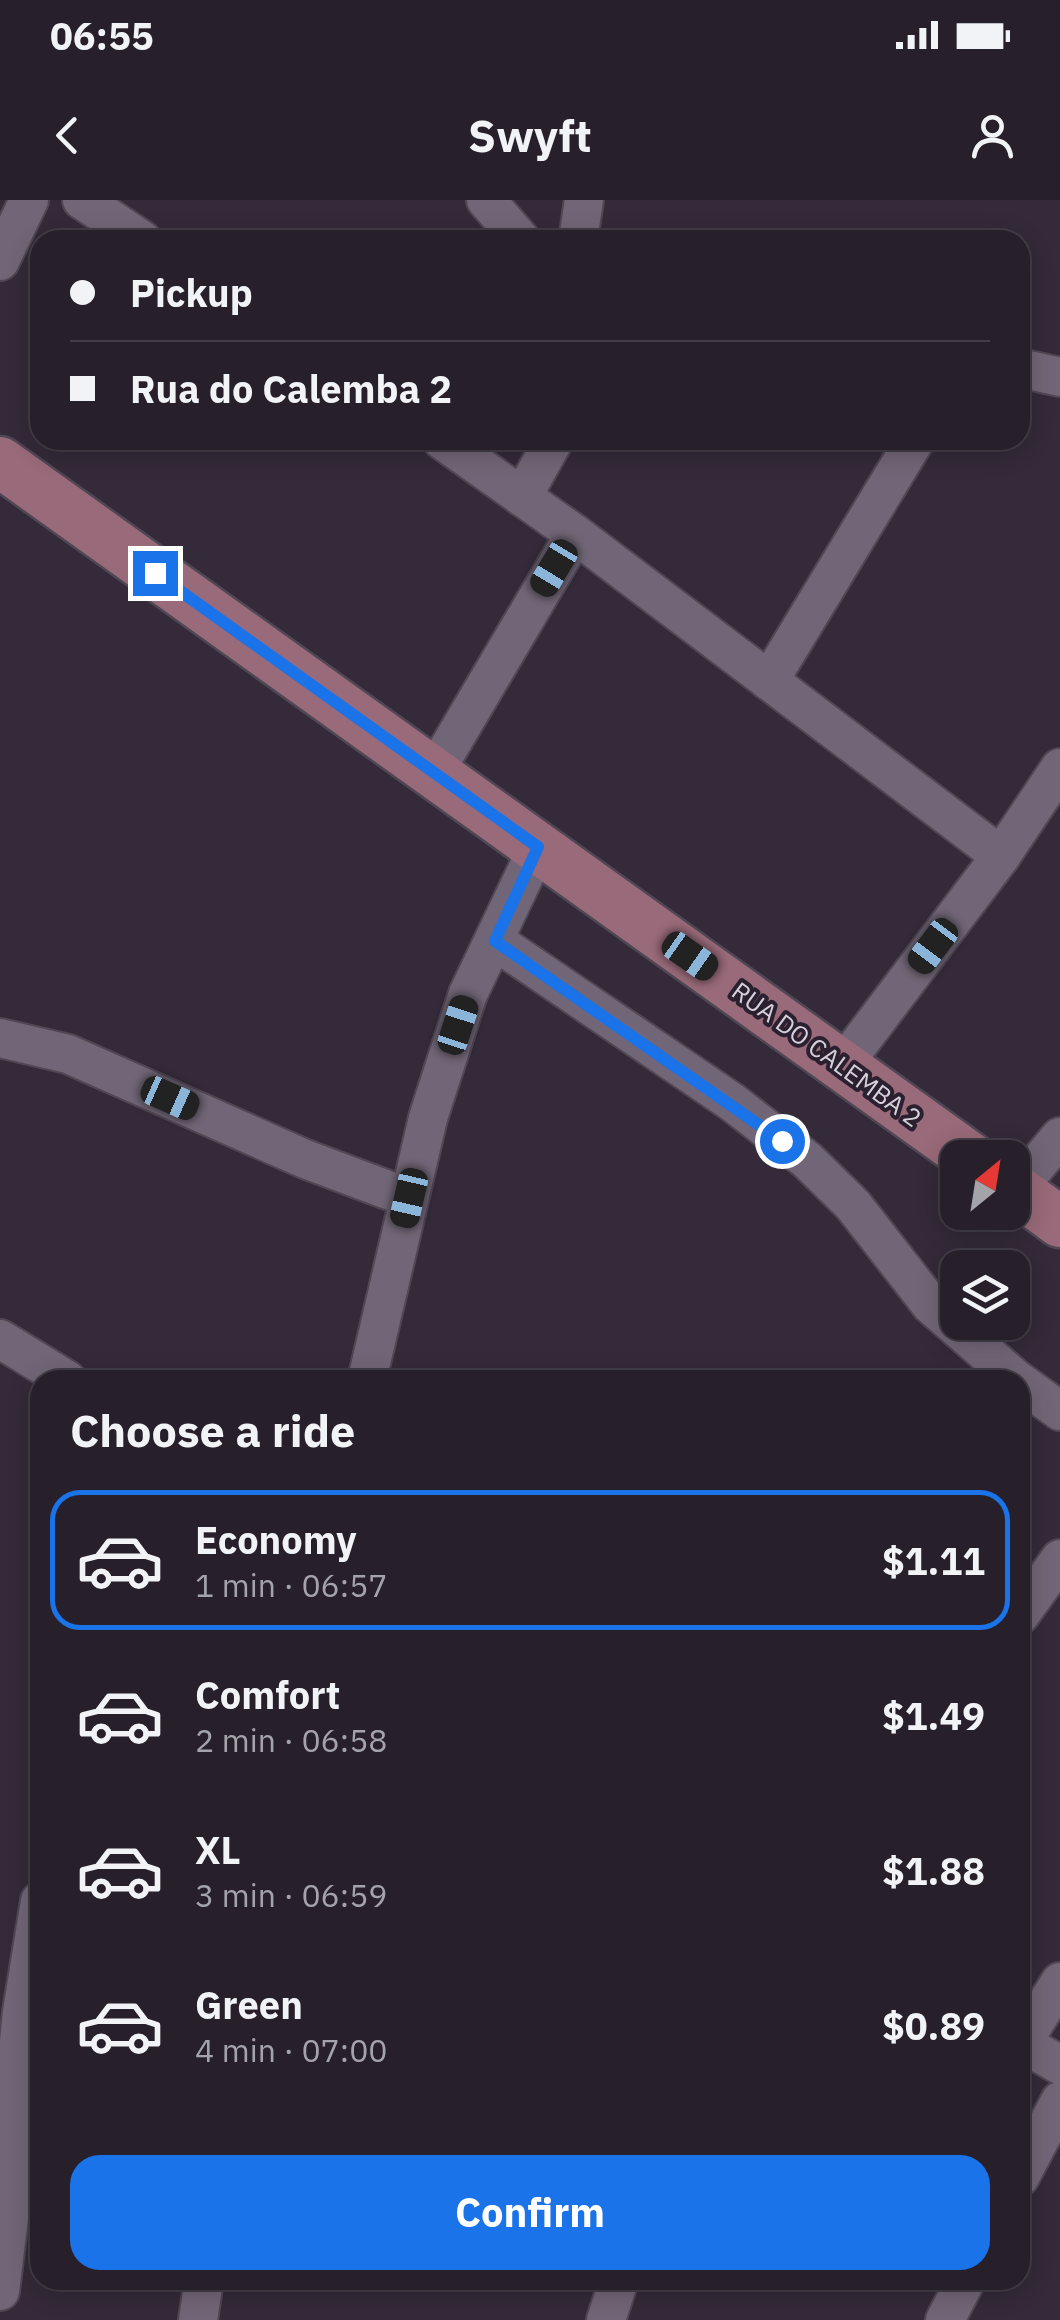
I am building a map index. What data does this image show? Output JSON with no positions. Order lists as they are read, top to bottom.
{
  "streets": {
    "main road": ["RUA DO CALEMBA 2"]
  },
  "north": "top right",
  "page": {
    "status": "06:55",
    "header": "Swyft",
    "banner": ["Pickup", "Rua do Calemba 2"],
    "heading": "Choose a ride",
    "list": [
      {
        "name": "Economy",
        "note": "1 min · 06:57",
        "value": "$1.11"
      },
      {
        "name": "Comfort",
        "note": "2 min · 06:58",
        "value": "$1.49"
      },
      {
        "name": "XL",
        "note": "3 min · 06:59",
        "value": "$1.88"
      },
      {
        "name": "Green",
        "note": "4 min · 07:00",
        "value": "$0.89"
      }
    ],
    "buttons": "Confirm"
  }
}
